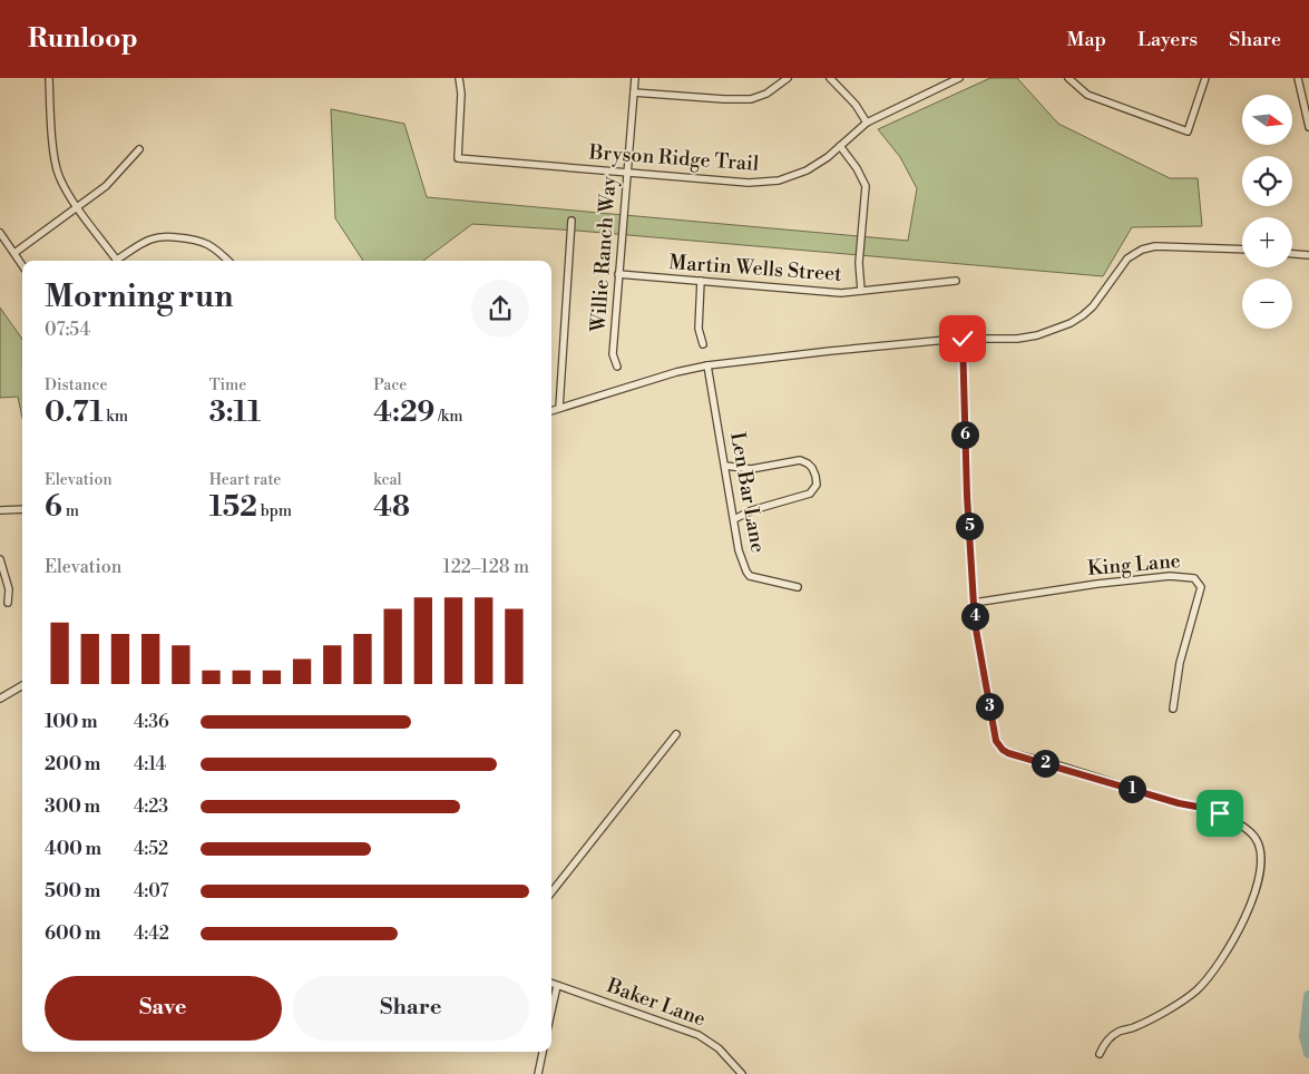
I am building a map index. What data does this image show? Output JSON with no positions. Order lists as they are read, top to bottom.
{
  "streets": {
    "street": [
      "Bryson Ridge Trail",
      "Willie Ranch Way",
      "Martin Wells Street",
      "Len Bar Lane",
      "King Lane",
      "Baker Lane"
    ]
  },
  "crossings": [
    ["Bryson Ridge Trail", "Willie Ranch Way"],
    ["Willie Ranch Way", "Martin Wells Street"]
  ],
  "north": "right",
  "page": {
    "header": "Runloop",
    "nav": ["Map", "Layers", "Share"],
    "map_buttons": ["+", "−"],
    "heading": ["Morning run", "07:54"],
    "stats": [
      ["Distance", "0.71 km"],
      ["Time", "3:11"],
      ["Pace", "4:29 /km"],
      ["Elevation", "6 m"],
      ["Heart rate", "152 bpm"],
      ["kcal", "48"]
    ],
    "pins": [
      "6",
      "5",
      "4",
      "3",
      "2",
      "1"
    ],
    "chart": ["Elevation", "122–128 m"],
    "list": [
      {
        "name": "100 m",
        "note": "4:36"
      },
      {
        "name": "200 m",
        "note": "4:14"
      },
      {
        "name": "300 m",
        "note": "4:23"
      },
      {
        "name": "400 m",
        "note": "4:52"
      },
      {
        "name": "500 m",
        "note": "4:07"
      },
      {
        "name": "600 m",
        "note": "4:42"
      }
    ],
    "buttons": ["Save", "Share"]
  }
}
